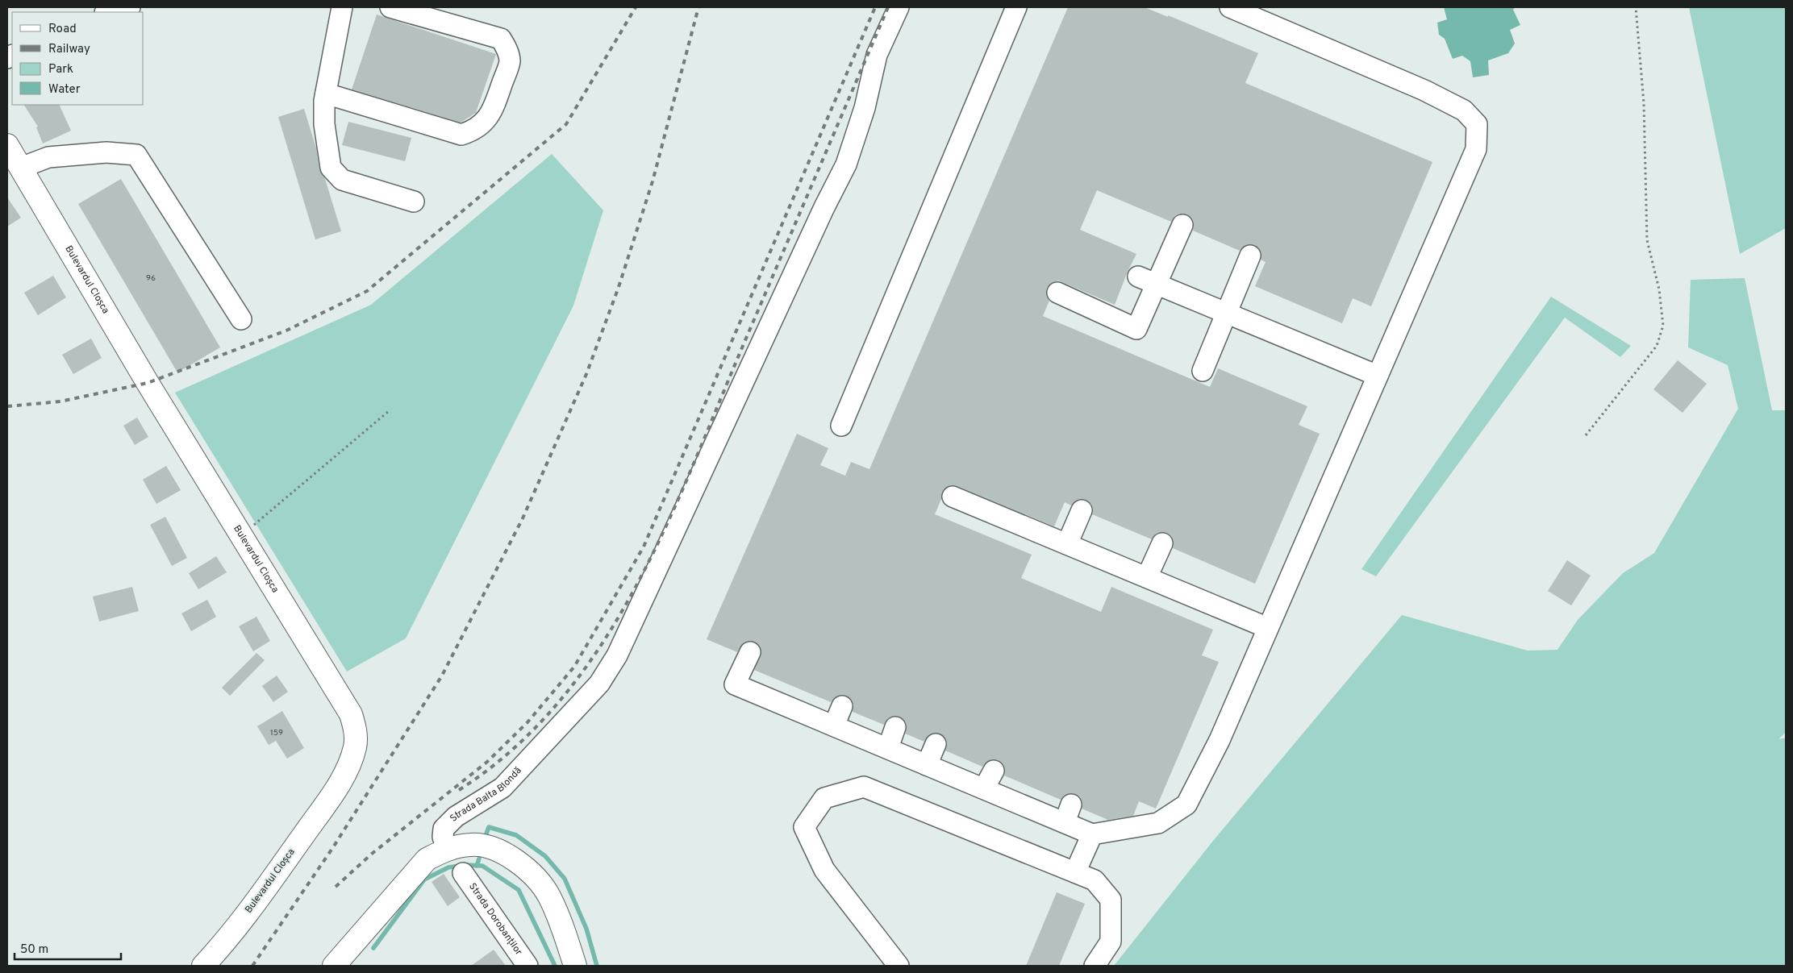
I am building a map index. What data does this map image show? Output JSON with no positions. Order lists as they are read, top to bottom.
{
  "streets": {
    "main road": ["Bulevardul Cloșca"],
    "street": ["Strada Balta Blondă", "Strada Dorobanților"]
  },
  "house_numbers": ["96", "159"],
  "legend": [
    "Road",
    "Railway",
    "Park",
    "Water"
  ],
  "scale_bar": "50 m"
}
